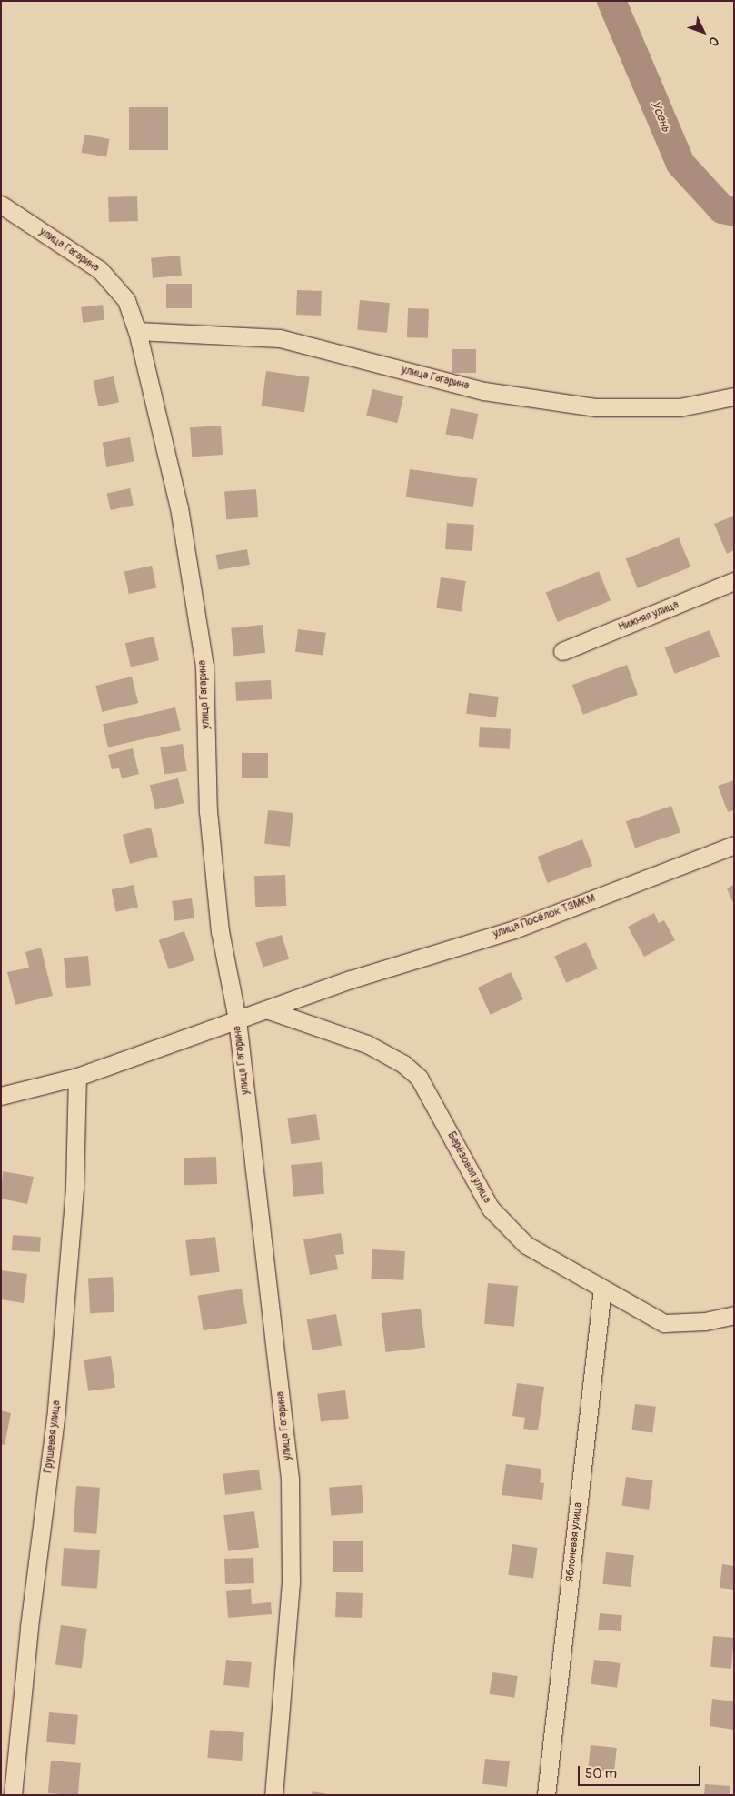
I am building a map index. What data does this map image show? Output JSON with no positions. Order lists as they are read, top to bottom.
{
  "streets": {
    "street": [
      "улица Гагарина",
      "Нижняя улица",
      "улица Посёлок ТЗМКМ",
      "Берёзовая улица",
      "Грушевая улица",
      "Яблоневая улица"
    ]
  },
  "crossings": [
    ["улица Гагарина", "улица Посёлок ТЗМКМ"],
    ["улица Посёлок ТЗМКМ", "Берёзовая улица"],
    ["улица Посёлок ТЗМКМ", "Грушевая улица"],
    ["Берёзовая улица", "Яблоневая улица"]
  ],
  "water": ["Усень"],
  "scale_bar": "50 m",
  "north": "bottom right"
}
